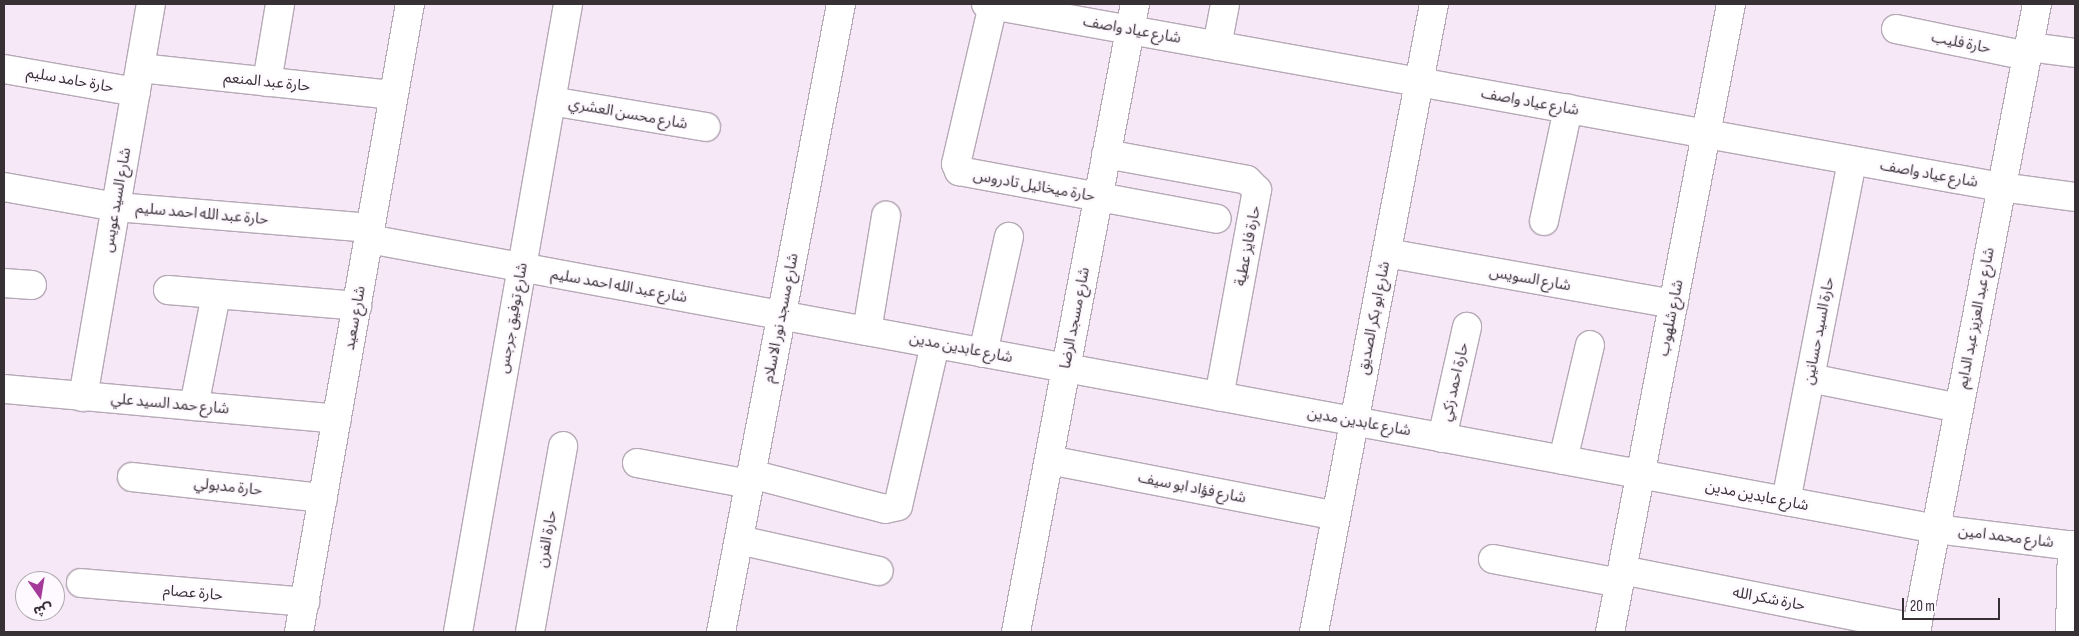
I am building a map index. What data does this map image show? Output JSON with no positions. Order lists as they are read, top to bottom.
{
  "streets": {
    "street": [
      "شارع عياد واصف",
      "حارة فليب",
      "حارة حامد سليم",
      "حارة عبد المنعم",
      "شارع محسن العشري",
      "حارة ميخائيل تادروس",
      "شارع السيد عويس",
      "حارة عبد الله احمد سليم",
      "حارة فايز عطية",
      "شارع السويس",
      "شارع عبد الله احمد سليم",
      "شارع سعيد",
      "شارع توفيق جرجس",
      "شارع مسجد نور الاسلام",
      "شارع مسجد الرضا",
      "شارع ابو بكر الصديق",
      "شارع شلهوب",
      "شارع عبد العزيز عبد الدايم",
      "حارة السيد حسانين",
      "شارع عابدين مدين",
      "حارة احمد زكي",
      "شارع حمد السيد علي",
      "حارة مدبولي",
      "شارع فؤاد ابو سيف",
      "شارع محمد امين",
      "حارة الفرن",
      "حارة عصام",
      "حارة شكر الله"
    ]
  },
  "crossings": [
    ["شارع عياد واصف", "حارة ميخائيل تادروس"],
    ["شارع عياد واصف", "شارع مسجد الرضا"],
    ["شارع عياد واصف", "شارع ابو بكر الصديق"],
    ["شارع عياد واصف", "شارع شلهوب"],
    ["شارع عياد واصف", "شارع عبد العزيز عبد الدايم"],
    ["شارع عياد واصف", "حارة السيد حسانين"],
    ["حارة فليب", "شارع عبد العزيز عبد الدايم"],
    ["حارة حامد سليم", "حارة عبد المنعم"],
    ["حارة حامد سليم", "شارع السيد عويس"],
    ["حارة عبد المنعم", "شارع السيد عويس"],
    ["حارة عبد المنعم", "شارع سعيد"],
    ["شارع محسن العشري", "شارع توفيق جرجس"],
    ["حارة ميخائيل تادروس", "شارع مسجد الرضا"],
    ["شارع السيد عويس", "حارة عبد الله احمد سليم"],
    ["شارع السيد عويس", "شارع حمد السيد علي"],
    ["حارة عبد الله احمد سليم", "شارع عبد الله احمد سليم"],
    ["حارة عبد الله احمد سليم", "شارع سعيد"],
    ["حارة فايز عطية", "شارع مسجد الرضا"],
    ["حارة فايز عطية", "شارع عابدين مدين"],
    ["شارع السويس", "شارع ابو بكر الصديق"],
    ["شارع السويس", "شارع شلهوب"],
    ["شارع عبد الله احمد سليم", "شارع سعيد"],
    ["شارع عبد الله احمد سليم", "شارع توفيق جرجس"],
    ["شارع عبد الله احمد سليم", "شارع مسجد نور الاسلام"],
    ["شارع عبد الله احمد سليم", "شارع عابدين مدين"],
    ["شارع سعيد", "شارع حمد السيد علي"],
    ["شارع سعيد", "حارة مدبولي"],
    ["شارع سعيد", "حارة عصام"],
    ["شارع مسجد نور الاسلام", "شارع عابدين مدين"],
    ["شارع مسجد الرضا", "شارع عابدين مدين"],
    ["شارع مسجد الرضا", "شارع فؤاد ابو سيف"],
    ["شارع ابو بكر الصديق", "شارع عابدين مدين"],
    ["شارع ابو بكر الصديق", "شارع فؤاد ابو سيف"],
    ["شارع شلهوب", "شارع عابدين مدين"],
    ["شارع شلهوب", "حارة شكر الله"],
    ["شارع عبد العزيز عبد الدايم", "شارع عابدين مدين"],
    ["شارع عبد العزيز عبد الدايم", "شارع محمد امين"],
    ["شارع عبد العزيز عبد الدايم", "حارة شكر الله"],
    ["حارة السيد حسانين", "شارع عابدين مدين"],
    ["شارع عابدين مدين", "حارة احمد زكي"],
    ["شارع عابدين مدين", "شارع محمد امين"]
  ],
  "scale_bar": "20 m",
  "north": "bottom"
}
